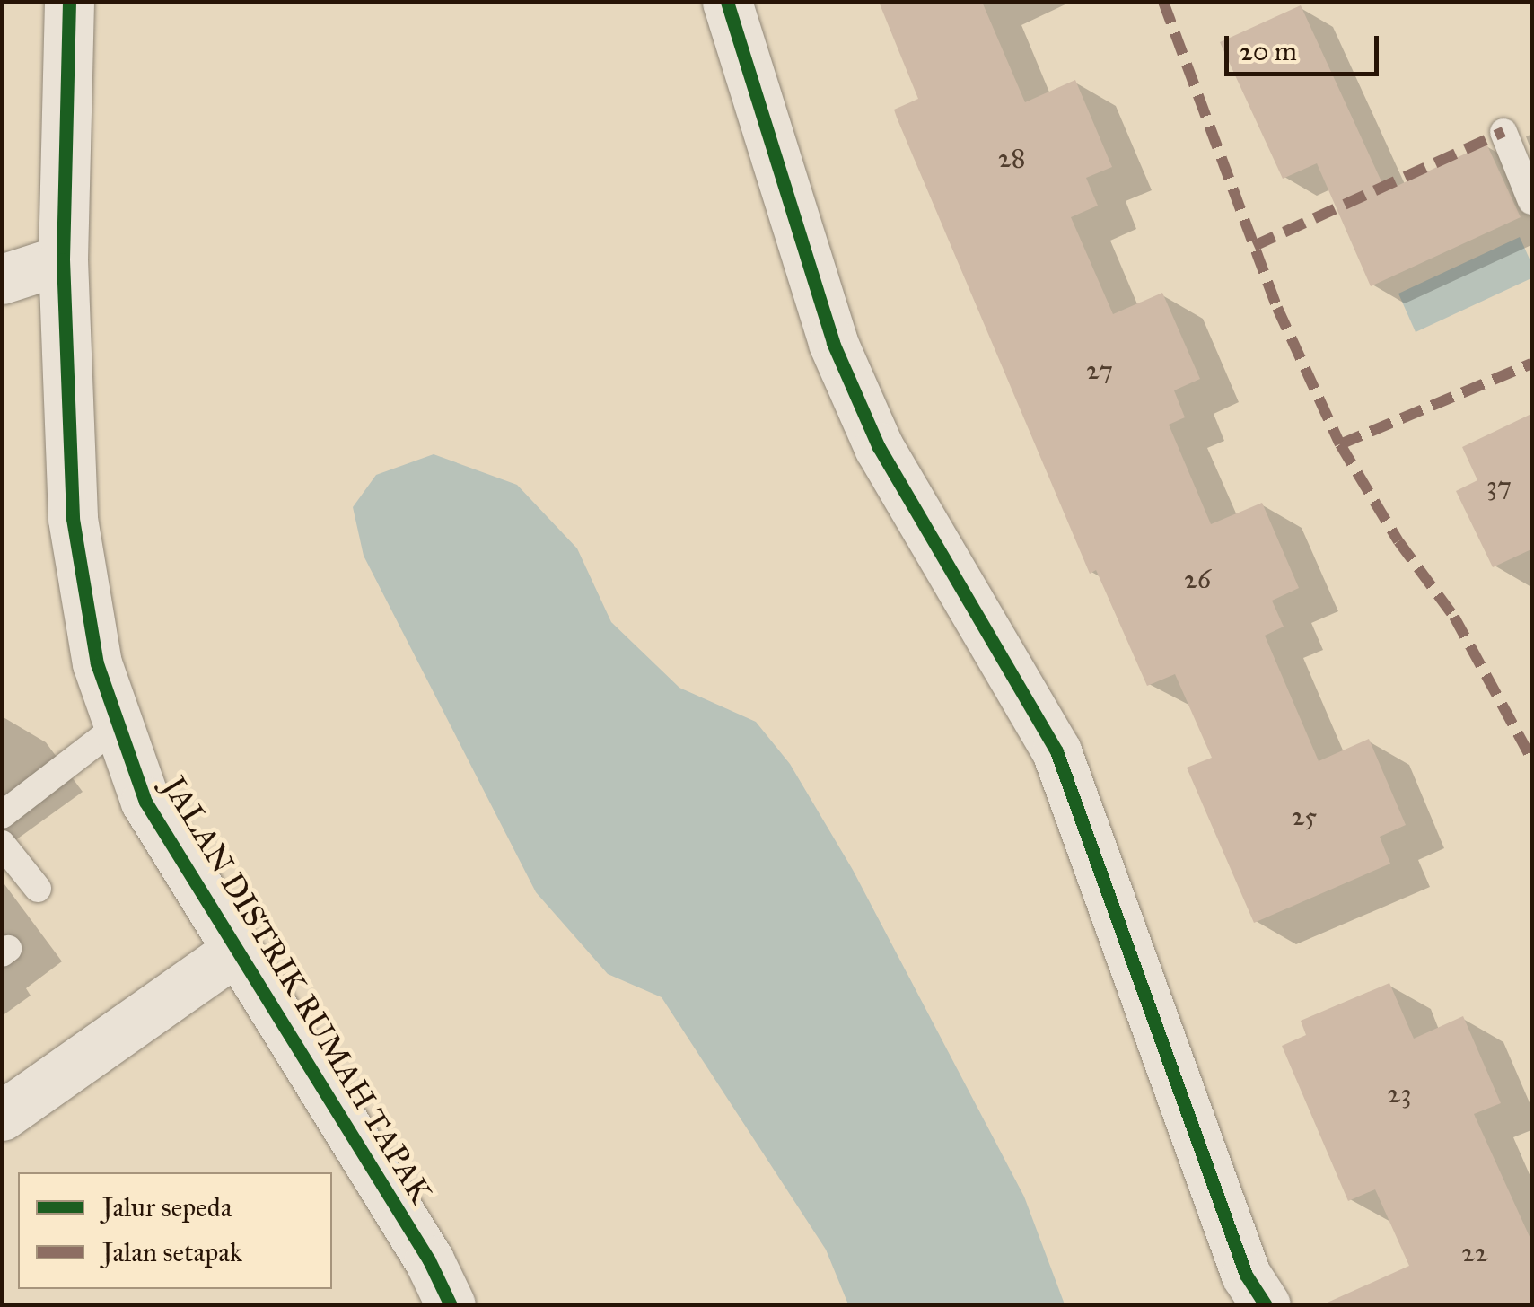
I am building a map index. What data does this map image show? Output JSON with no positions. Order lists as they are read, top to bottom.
{
  "streets": {
    "street": ["JALAN DISTRIK RUMAH TAPAK"]
  },
  "house_numbers": [
    "28",
    "27",
    "37",
    "26",
    "25",
    "23",
    "22"
  ],
  "legend": ["Jalur sepeda", "Jalan setapak"],
  "scale_bar": "20 m"
}
